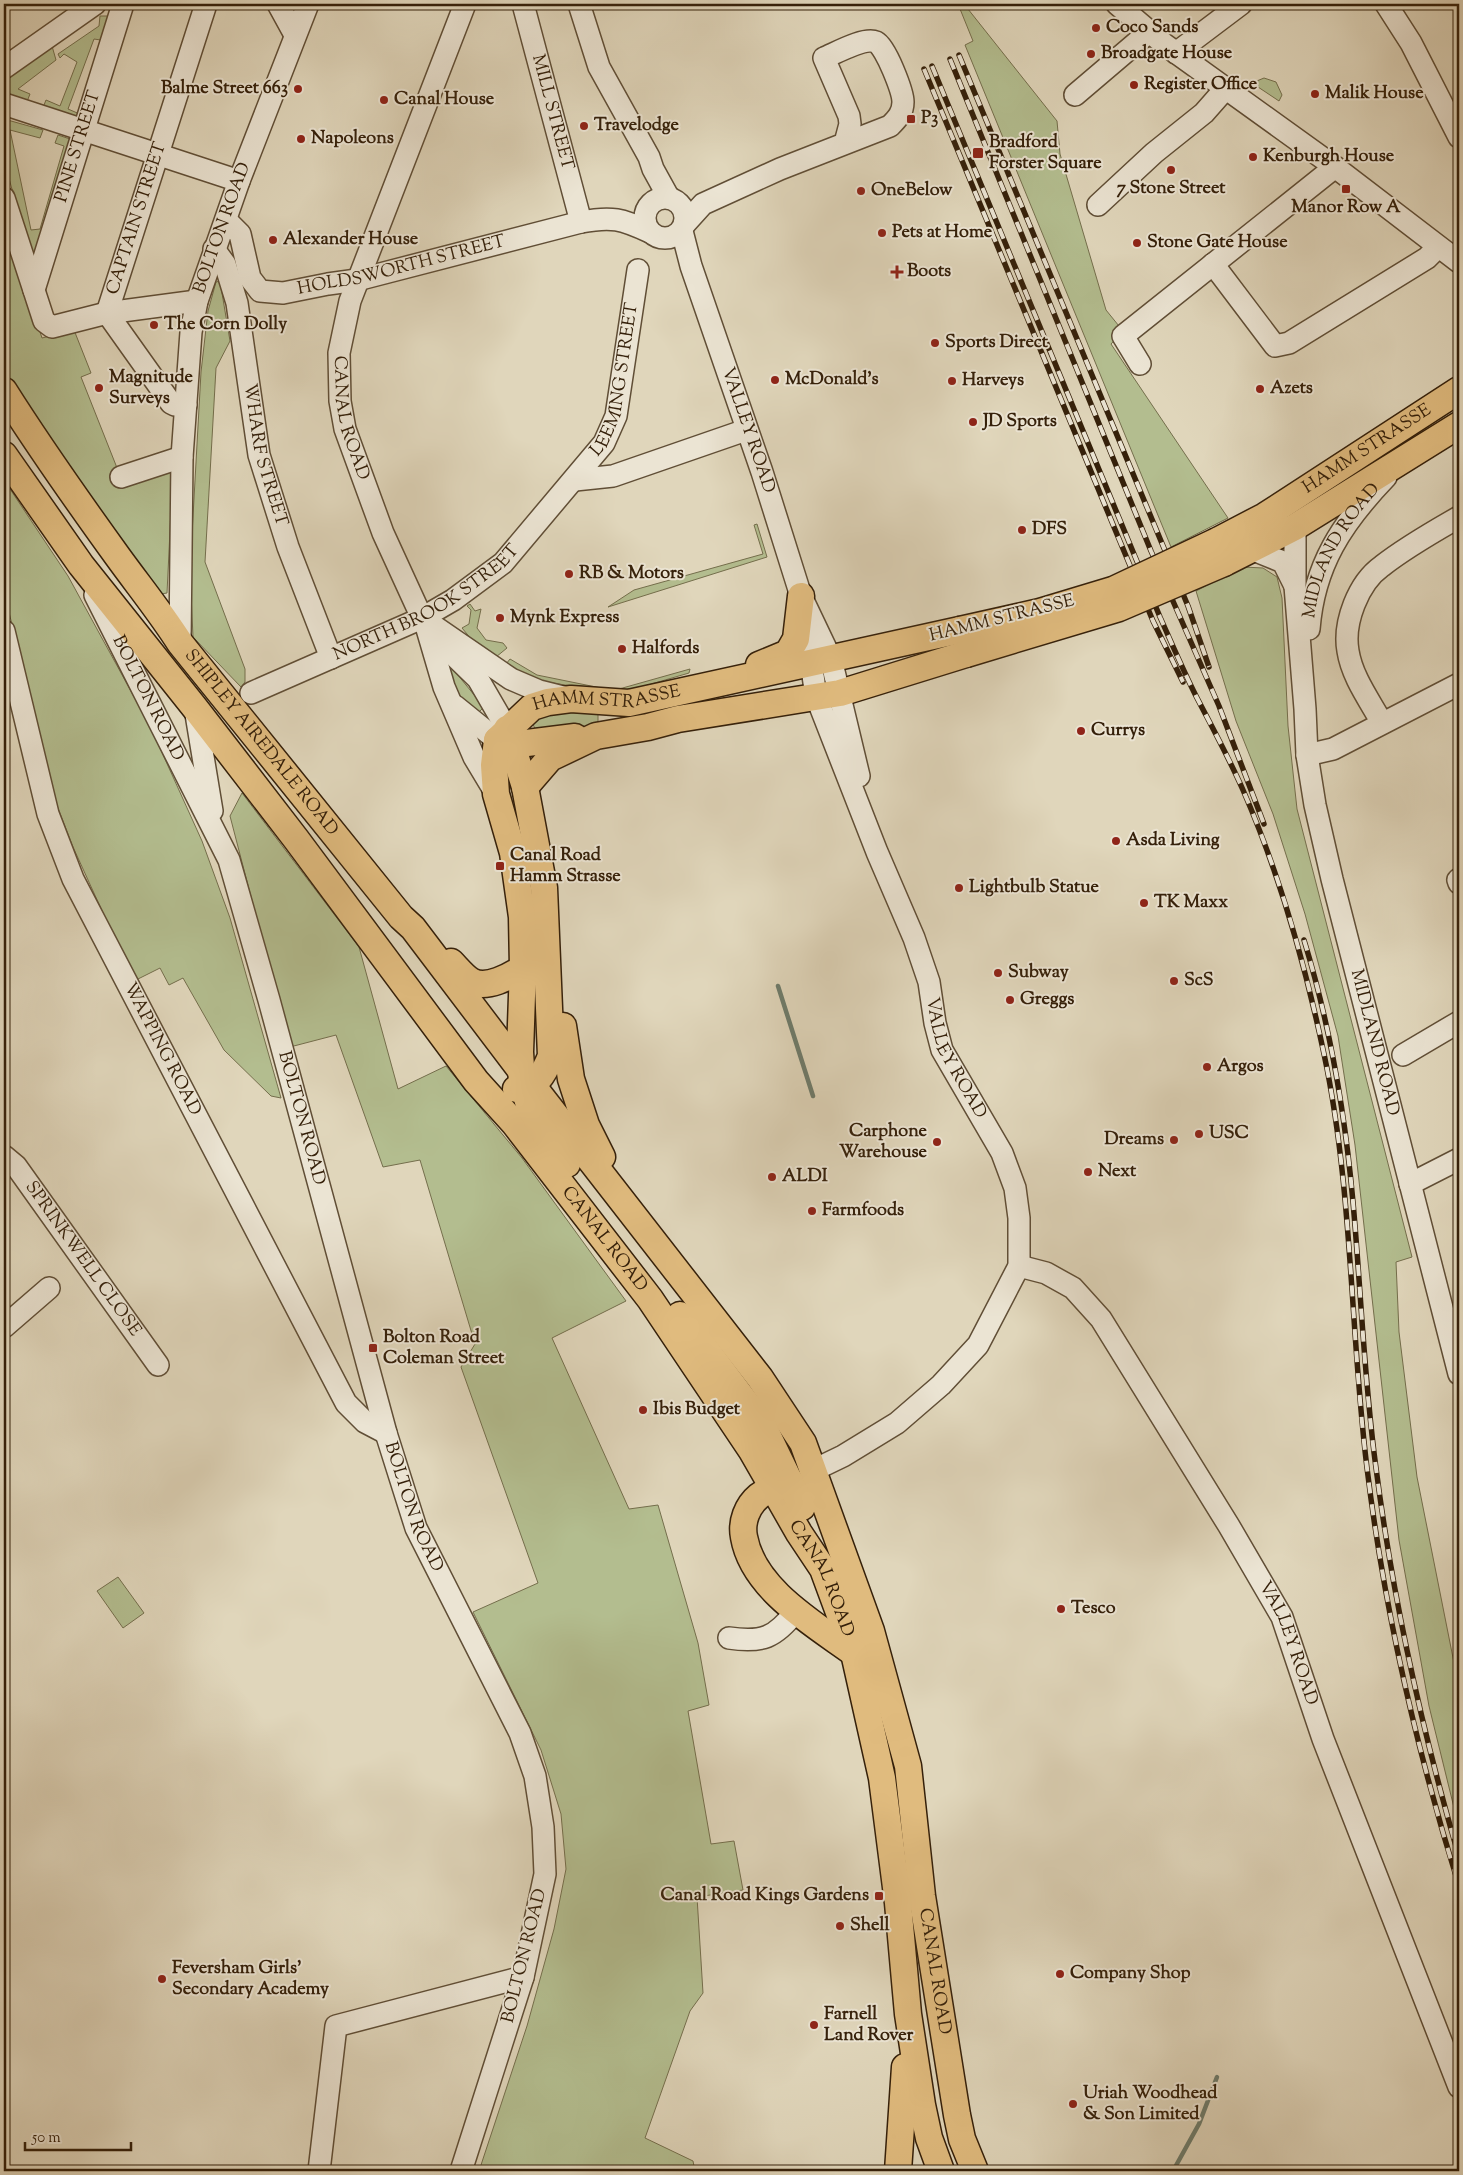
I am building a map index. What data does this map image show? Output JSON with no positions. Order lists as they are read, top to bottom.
{
  "streets": {
    "main road": ["CANAL ROAD", "HAMM STRASSE", "SHIPLEY AIREDALE ROAD"],
    "street": [
      "MILL STREET",
      "PINE STREET",
      "CAPTAIN STREET",
      "BOLTON ROAD",
      "HOLDSWORTH STREET",
      "LEEMING STREET",
      "VALLEY ROAD",
      "WHARF STREET",
      "MIDLAND ROAD",
      "NORTH BROOK STREET",
      "WAPPING ROAD",
      "SPRINKWELL CLOSE"
    ]
  },
  "crossings": [
    ["MILL STREET", "HOLDSWORTH STREET"],
    ["CAPTAIN STREET", "BOLTON ROAD"],
    ["BOLTON ROAD", "HOLDSWORTH STREET"],
    ["BOLTON ROAD", "WHARF STREET"],
    ["BOLTON ROAD", "SHIPLEY AIREDALE ROAD"],
    ["BOLTON ROAD", "WAPPING ROAD"],
    ["HOLDSWORTH STREET", "CANAL ROAD"],
    ["HOLDSWORTH STREET", "VALLEY ROAD"],
    ["LEEMING STREET", "NORTH BROOK STREET"],
    ["CANAL ROAD", "VALLEY ROAD"],
    ["CANAL ROAD", "HAMM STRASSE"],
    ["CANAL ROAD", "NORTH BROOK STREET"],
    ["CANAL ROAD", "SHIPLEY AIREDALE ROAD"],
    ["VALLEY ROAD", "HAMM STRASSE"],
    ["HAMM STRASSE", "MIDLAND ROAD"],
    ["WHARF STREET", "NORTH BROOK STREET"]
  ],
  "places": {
    "other": [
      "Coco Sands",
      "Broadgate House",
      "Register Office",
      "Balme Street 663",
      "Malik House",
      "Canal House",
      "Travelodge",
      "Napoleons",
      "Kenburgh House",
      "7 Stone Street",
      "OneBelow",
      "Pets at Home",
      "Alexander House",
      "Stone Gate House",
      "The Corn Dolly",
      "Sports Direct",
      "McDonald's",
      "Harveys",
      "Magnitude Surveys",
      "Azets",
      "JD Sports",
      "DFS",
      "RB & Motors",
      "Mynk Express",
      "Halfords",
      "Currys",
      "Asda Living",
      "Lightbulb Statue",
      "TK Maxx",
      "Subway",
      "ScS",
      "Greggs",
      "Argos",
      "USC",
      "Dreams",
      "Carphone Warehouse",
      "Next",
      "ALDI",
      "Farmfoods",
      "Ibis Budget",
      "Tesco",
      "Shell",
      "Company Shop",
      "Feversham Girls' Secondary Academy",
      "Farnell Land Rover",
      "Uriah Woodhead & Son Limited"
    ],
    "transit": [
      "P3",
      "Bradford Forster Square",
      "Manor Row A",
      "Canal Road Hamm Strasse",
      "Bolton Road Coleman Street",
      "Canal Road Kings Gardens"
    ],
    "health": ["Boots"]
  },
  "scale_bar": "50 m"
}
